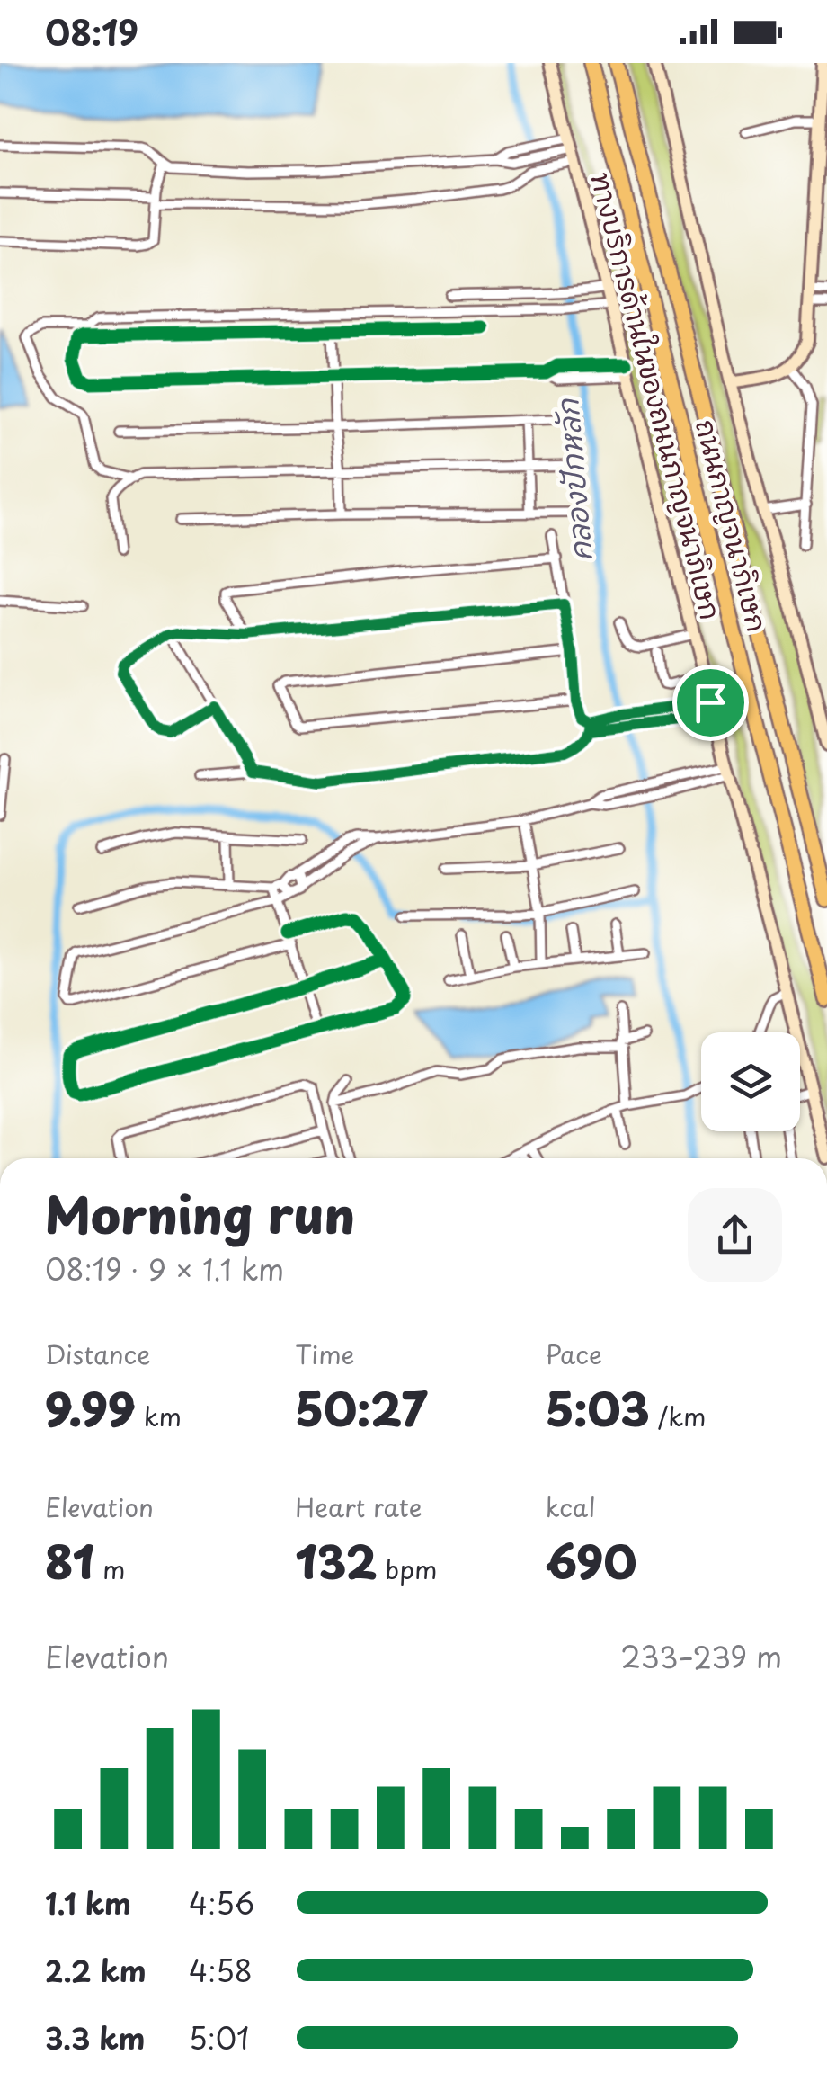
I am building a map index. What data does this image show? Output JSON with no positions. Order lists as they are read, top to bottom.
{
  "streets": {
    "highway": ["ถนนกาญจนาภิเษก"],
    "main road": ["ทางบริการด้านในของถนนกาญจนาภิเษก"]
  },
  "water": ["คลองปักหลัก"],
  "page": {
    "status": "08:19",
    "heading": ["Morning run", "08:19 · 9 × 1.1 km"],
    "stats": [
      ["Distance", "9.99 km"],
      ["Time", "50:27"],
      ["Pace", "5:03 /km"],
      ["Elevation", "81 m"],
      ["Heart rate", "132 bpm"],
      ["kcal", "690"]
    ],
    "chart": ["Elevation", "233–239 m"],
    "list": [
      {
        "name": "1.1 km",
        "note": "4:56"
      },
      {
        "name": "2.2 km",
        "note": "4:58"
      },
      {
        "name": "3.3 km",
        "note": "5:01"
      }
    ]
  }
}
